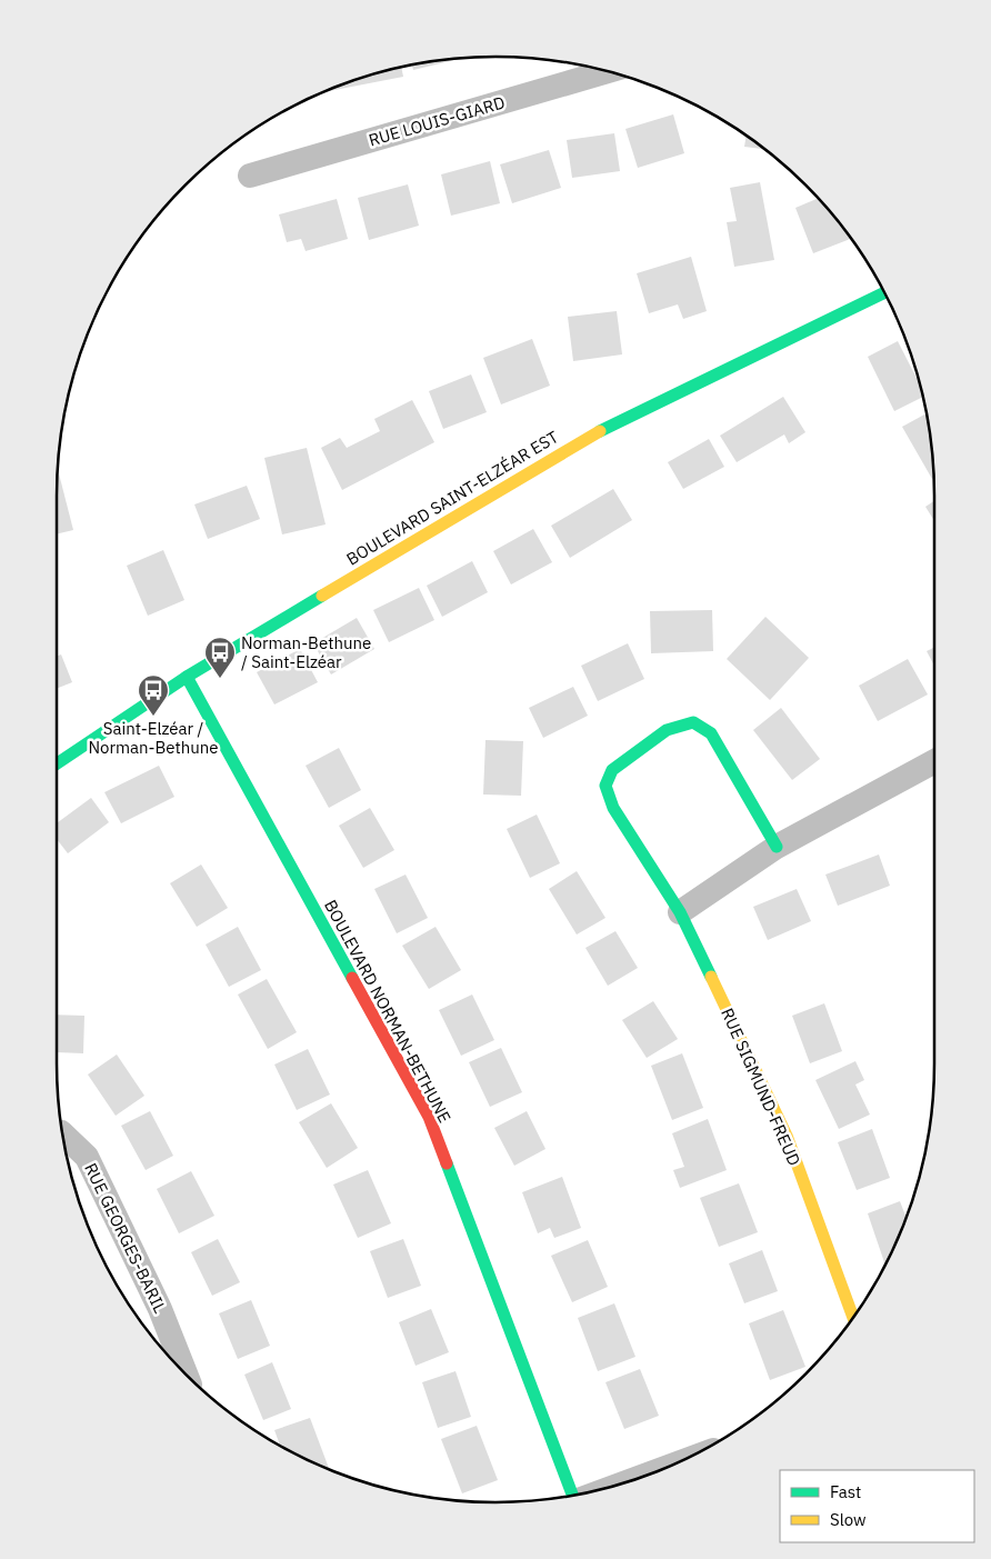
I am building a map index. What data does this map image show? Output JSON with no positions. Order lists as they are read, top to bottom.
{
  "streets": {
    "street": [
      "RUE LOUIS-GIARD",
      "BOULEVARD SAINT-ELZÉAR EST",
      "BOULEVARD NORMAN-BETHUNE",
      "RUE SIGMUND-FREUD",
      "RUE GEORGES-BARIL"
    ]
  },
  "crossings": [
    ["BOULEVARD SAINT-ELZÉAR EST", "BOULEVARD NORMAN-BETHUNE"]
  ],
  "places": {
    "bus stop": ["Norman-Bethune / Saint-Elzéar", "Saint-Elzéar / Norman-Bethune"]
  },
  "legend": ["Fast", "Slow"]
}
